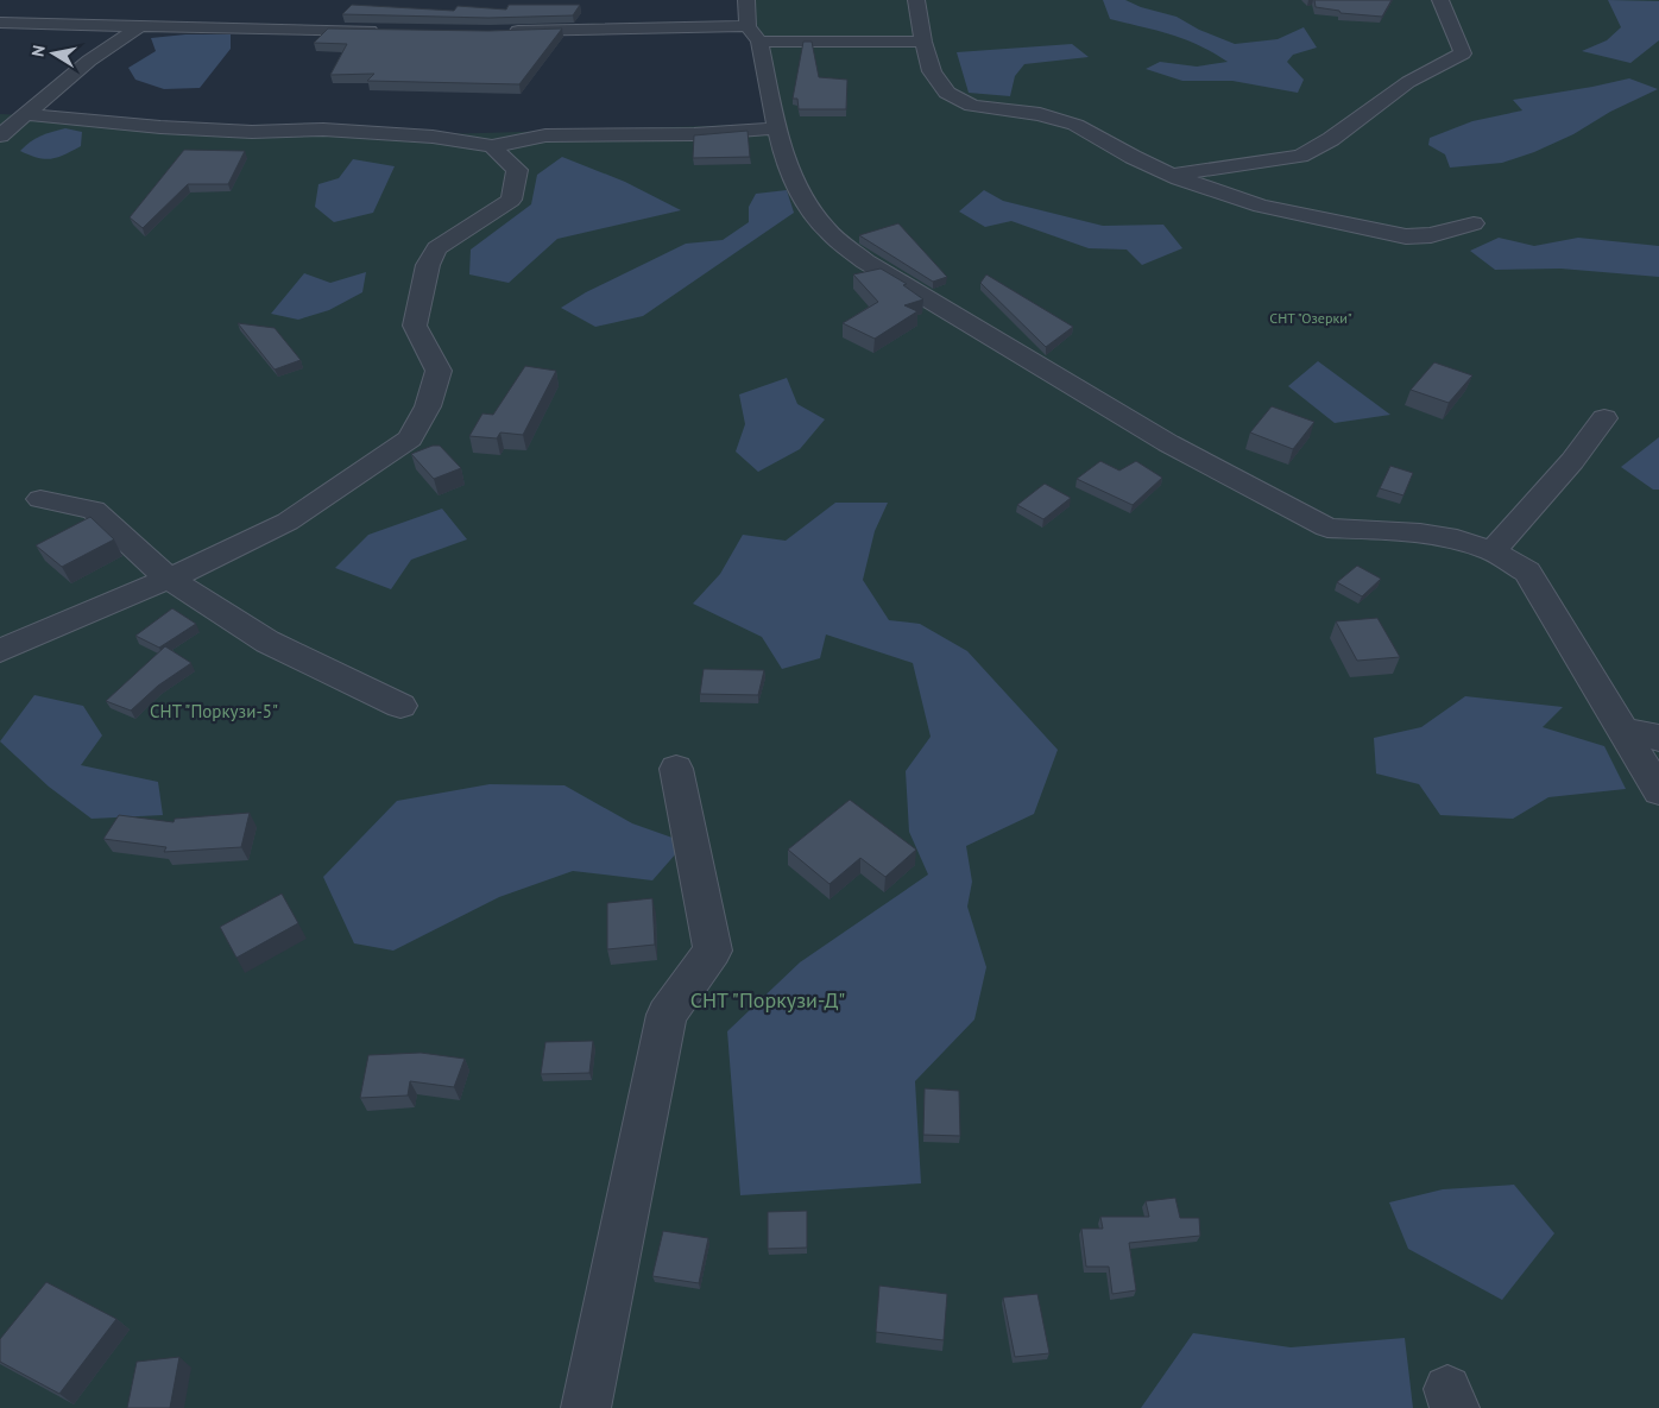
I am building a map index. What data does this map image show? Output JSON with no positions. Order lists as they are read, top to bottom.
{
  "parks": ["СНТ \"Озерки\"", "СНТ \"Поркузи-5\"", "СНТ \"Поркузи-Д\""],
  "north": "left"
}
